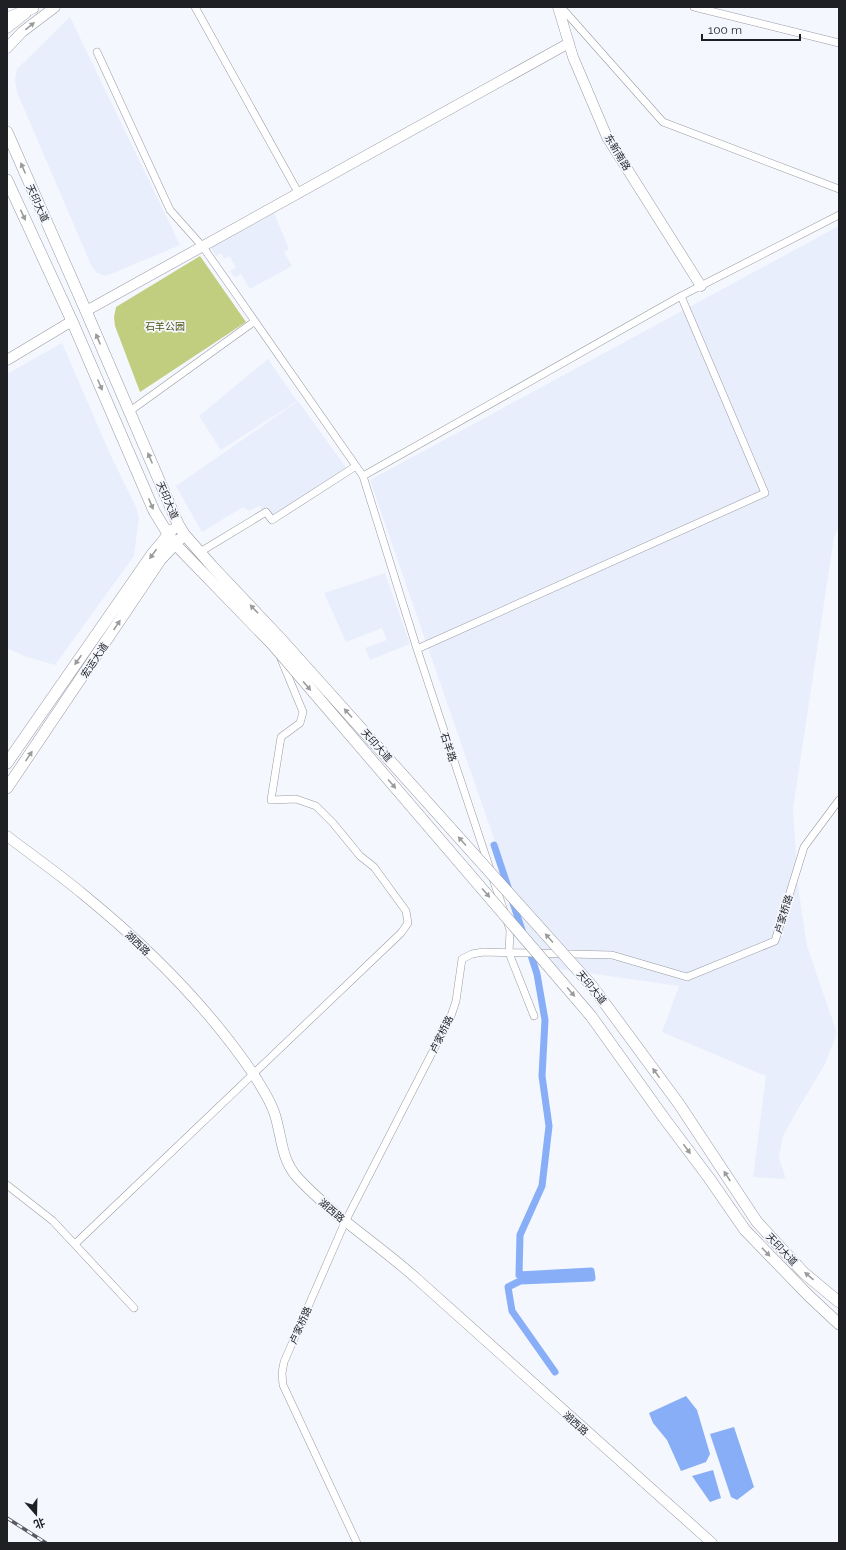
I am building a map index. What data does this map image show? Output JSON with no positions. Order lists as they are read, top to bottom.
{
  "streets": {
    "main road": ["天印大道", "宏运大道"],
    "street": [
      "东新南路",
      "石羊路",
      "卢家桥路",
      "湖西路"
    ]
  },
  "crossings": [
    ["天印大道", "宏运大道"],
    ["石羊路", "卢家桥路"],
    ["卢家桥路", "湖西路"]
  ],
  "parks": ["石羊公园"],
  "scale_bar": "100 m",
  "north": "bottom"
}
